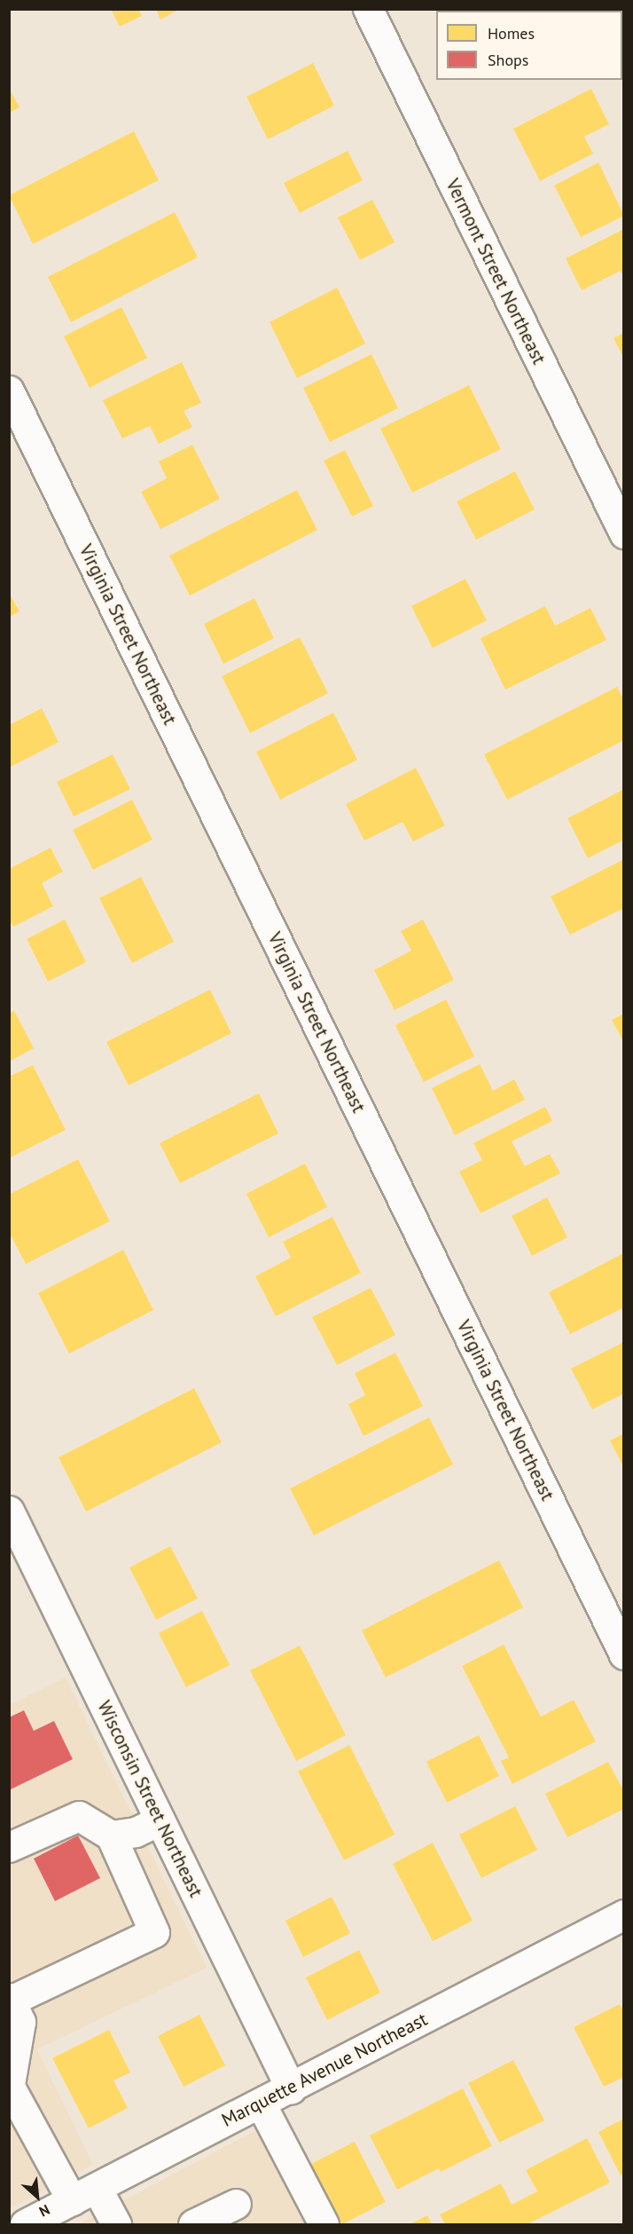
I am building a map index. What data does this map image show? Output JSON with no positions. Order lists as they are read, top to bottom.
{
  "streets": {
    "street": [
      "Vermont Street Northeast",
      "Virginia Street Northeast",
      "Wisconsin Street Northeast",
      "Marquette Avenue Northeast"
    ]
  },
  "crossings": [
    ["Wisconsin Street Northeast", "Marquette Avenue Northeast"]
  ],
  "legend": ["Homes", "Shops"],
  "north": "bottom right"
}
